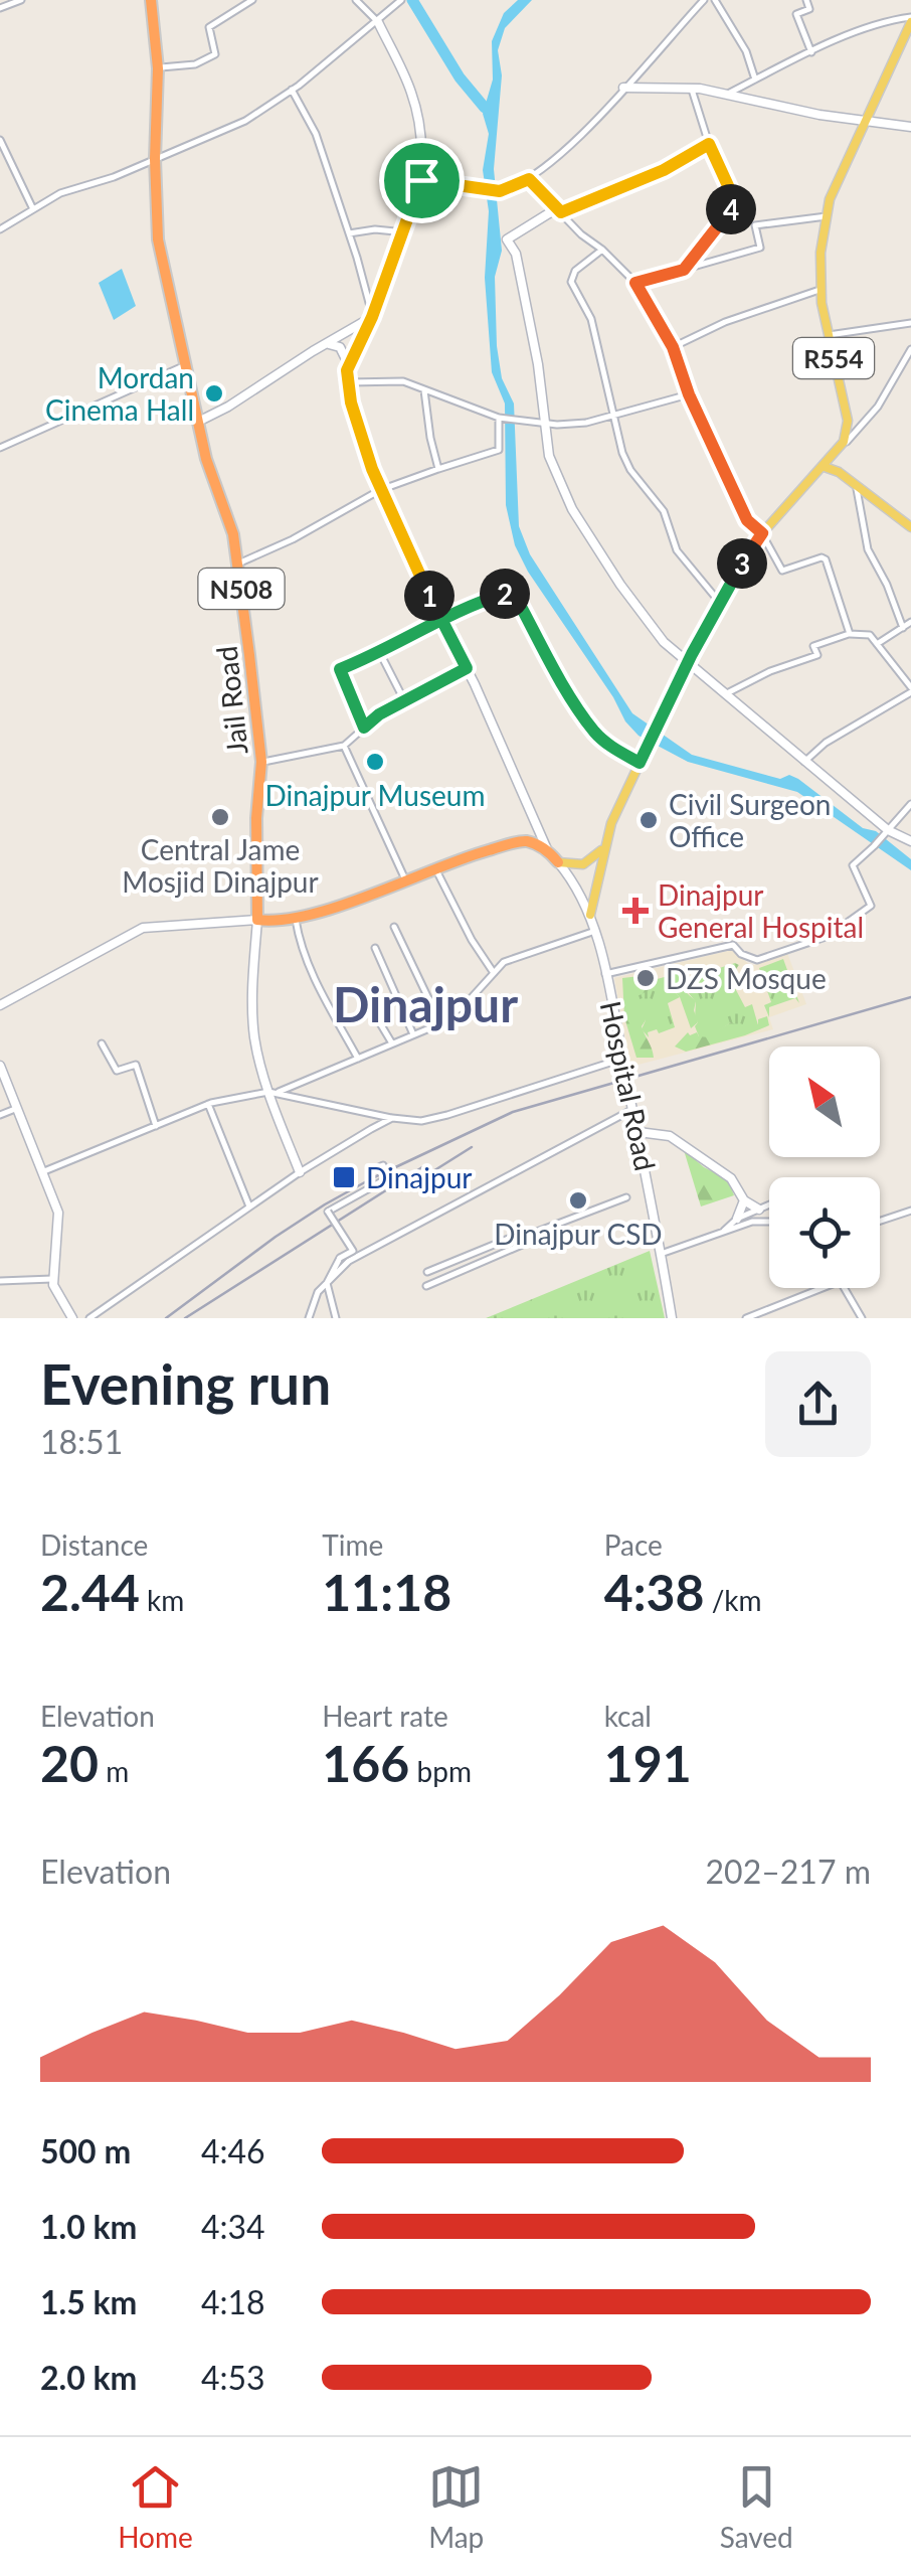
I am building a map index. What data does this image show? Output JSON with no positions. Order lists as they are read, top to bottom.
{
  "streets": {
    "highway": ["N508", "Jail Road"],
    "main road": ["R554"],
    "street": ["Hospital Road"]
  },
  "crossings": [
    ["R554", "Hospital Road"],
    ["N508", "Jail Road"]
  ],
  "districts": ["Dinajpur"],
  "places": {
    "other": [
      "Mordan Cinema Hall",
      "Dinajpur Museum",
      "Central Jame Mosjid Dinajpur",
      "Civil Surgeon Office",
      "DZS Mosque",
      "Dinajpur CSD"
    ],
    "health": ["Dinajpur General Hospital"],
    "transit": ["Dinajpur"]
  },
  "north": "top left",
  "page": {
    "pins": [
      "4",
      "3",
      "2",
      "1"
    ],
    "heading": ["Evening run", "18:51"],
    "stats": [
      ["Distance", "2.44 km"],
      ["Time", "11:18"],
      ["Pace", "4:38 /km"],
      ["Elevation", "20 m"],
      ["Heart rate", "166 bpm"],
      ["kcal", "191"]
    ],
    "chart": ["Elevation", "202–217 m"],
    "list": [
      {
        "name": "500 m",
        "note": "4:46"
      },
      {
        "name": "1.0 km",
        "note": "4:34"
      },
      {
        "name": "1.5 km",
        "note": "4:18"
      },
      {
        "name": "2.0 km",
        "note": "4:53"
      }
    ],
    "tabs": ["Home", "Map", "Saved"]
  }
}
